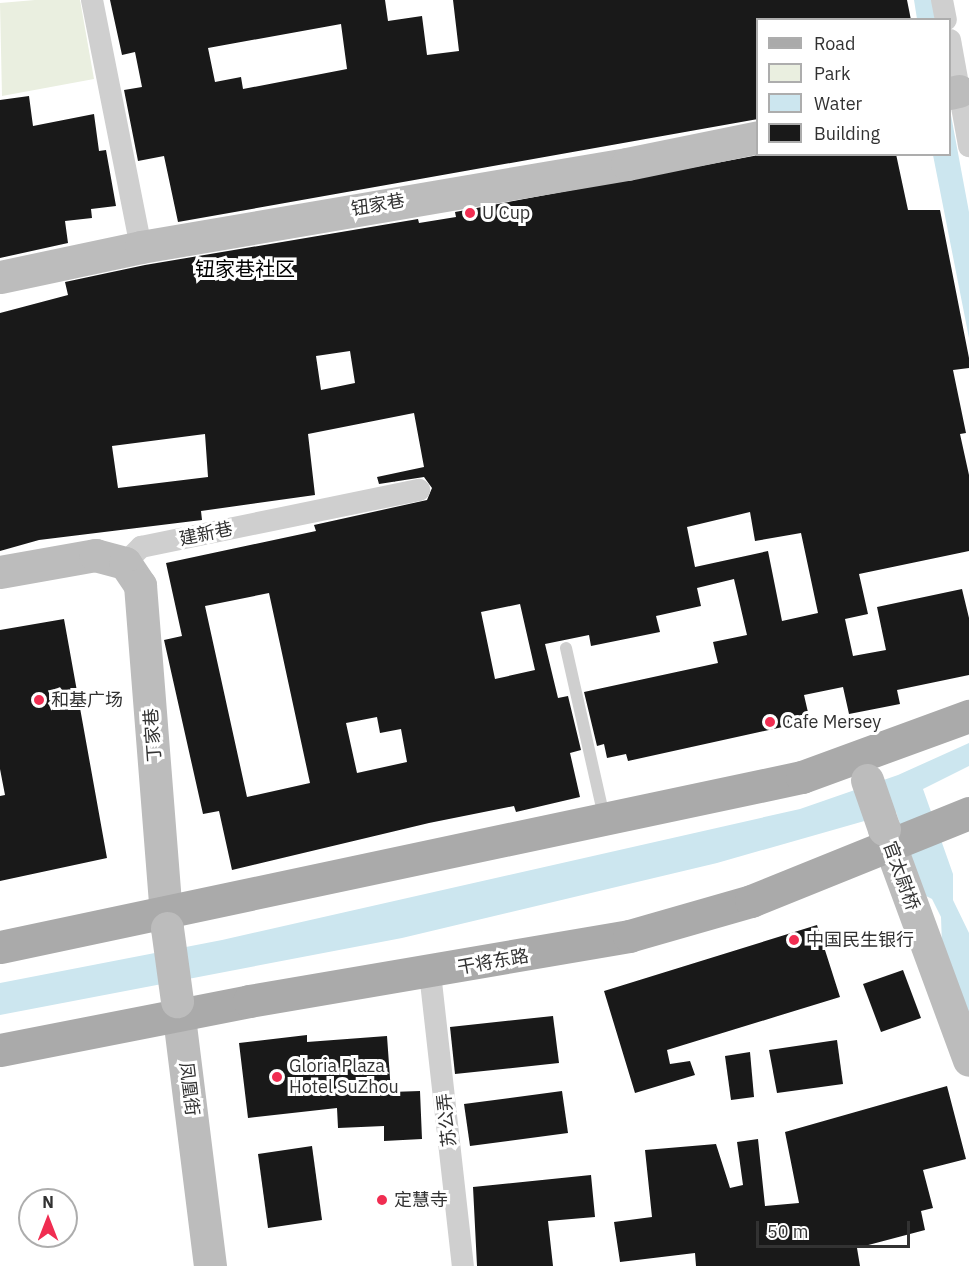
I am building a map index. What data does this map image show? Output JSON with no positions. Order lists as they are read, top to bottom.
{
  "streets": {
    "main road": ["干将东路"],
    "street": [
      "钮家巷",
      "建新巷",
      "丁家巷",
      "官太尉桥",
      "凤凰街",
      "苏公弄"
    ]
  },
  "crossings": [
    ["建新巷", "丁家巷"],
    ["丁家巷", "凤凰街"],
    ["官太尉桥", "干将东路"],
    ["干将东路", "凤凰街"],
    ["干将东路", "苏公弄"]
  ],
  "districts": ["钮家巷社区"],
  "places": [
    "U Cup",
    "和基广场",
    "Cafe Mersey",
    "中国民生银行",
    "Gloria Plaza Hotel SuZhou",
    "定慧寺"
  ],
  "legend": [
    "Road",
    "Park",
    "Water",
    "Building"
  ],
  "scale_bar": "50 m",
  "north": "top"
}
